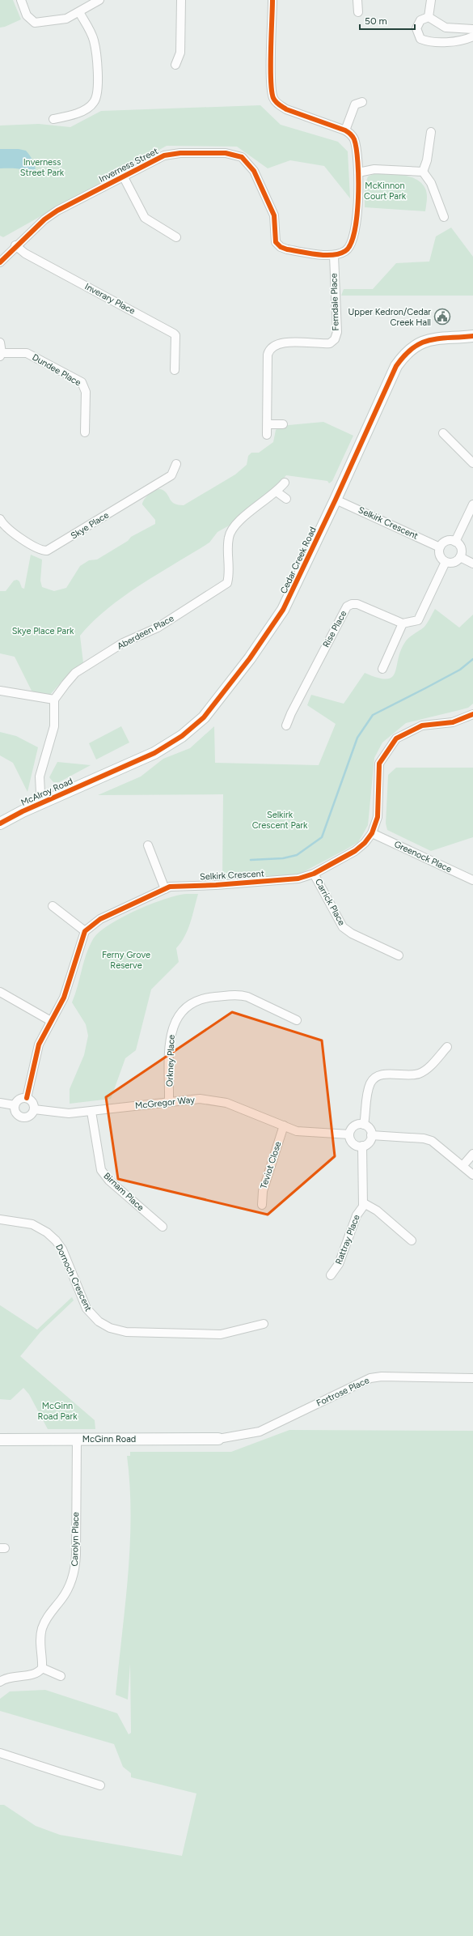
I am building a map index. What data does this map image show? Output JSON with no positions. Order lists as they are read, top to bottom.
{
  "streets": {
    "street": [
      "Inverness Street",
      "Inverary Place",
      "Ferndale Place",
      "Dundee Place",
      "Selkirk Crescent",
      "Skye Place",
      "Cedar Creek Road",
      "Rise Place",
      "Aberdeen Place",
      "McAlroy Road",
      "Greenock Place",
      "Carrick Place",
      "Orkney Place",
      "McGregor Way",
      "Teviot Close",
      "Birnam Place",
      "Rattray Place",
      "Dornoch Crescent",
      "Fortrose Place",
      "McGinn Road",
      "Carolyn Place"
    ]
  },
  "crossings": [
    ["Inverness Street", "Inverary Place"],
    ["Inverness Street", "Ferndale Place"],
    ["Selkirk Crescent", "Cedar Creek Road"],
    ["Selkirk Crescent", "Greenock Place"],
    ["Selkirk Crescent", "Carrick Place"],
    ["Cedar Creek Road", "McAlroy Road"],
    ["Orkney Place", "McGregor Way"],
    ["McGregor Way", "Teviot Close"],
    ["McGregor Way", "Birnam Place"],
    ["McGregor Way", "Rattray Place"],
    ["Fortrose Place", "McGinn Road"],
    ["McGinn Road", "Carolyn Place"]
  ],
  "parks": [
    "Inverness Street Park",
    "McKinnon Court Park",
    "Skye Place Park",
    "Selkirk Crescent Park",
    "Ferny Grove Reserve",
    "McGinn Road Park"
  ],
  "places": {
    "public building": ["Upper Kedron/Cedar Creek Hall"]
  },
  "scale_bar": "50 m"
}
